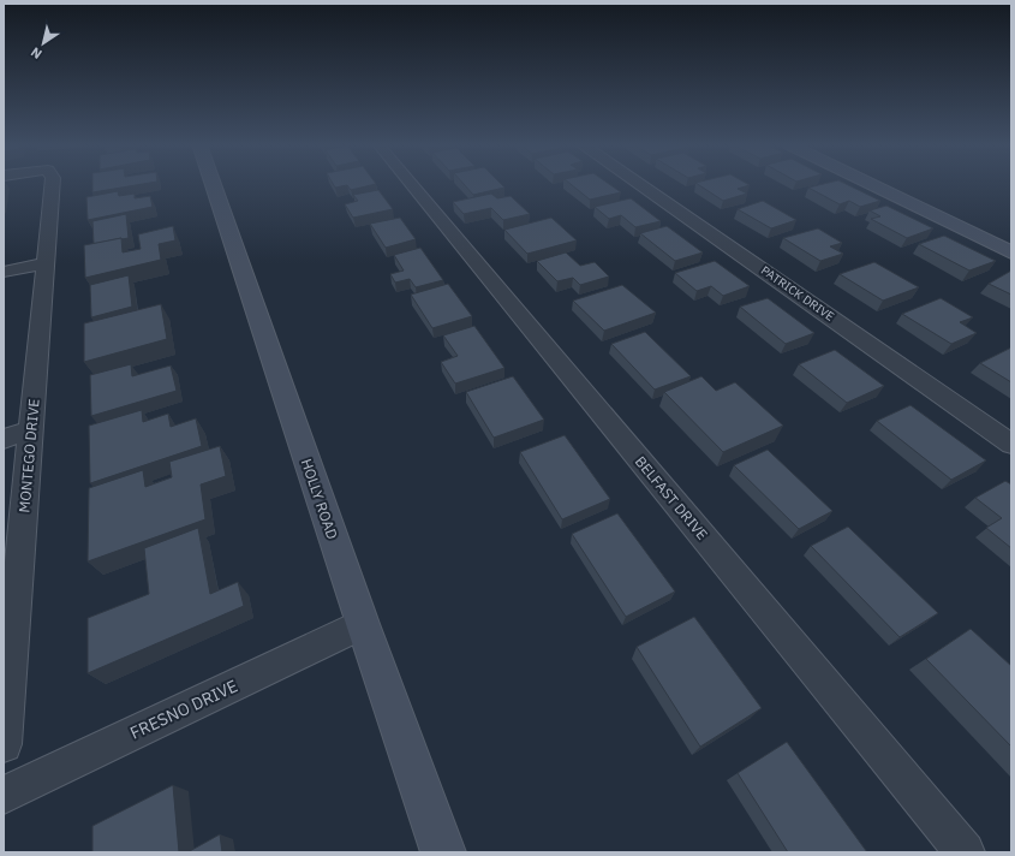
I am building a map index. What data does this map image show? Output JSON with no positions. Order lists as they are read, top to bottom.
{
  "streets": {
    "main road": ["HOLLY ROAD"],
    "street": [
      "PATRICK DRIVE",
      "MONTEGO DRIVE",
      "BELFAST DRIVE",
      "FRESNO DRIVE"
    ]
  },
  "crossings": [
    ["HOLLY ROAD", "FRESNO DRIVE"]
  ],
  "north": "bottom left"
}
